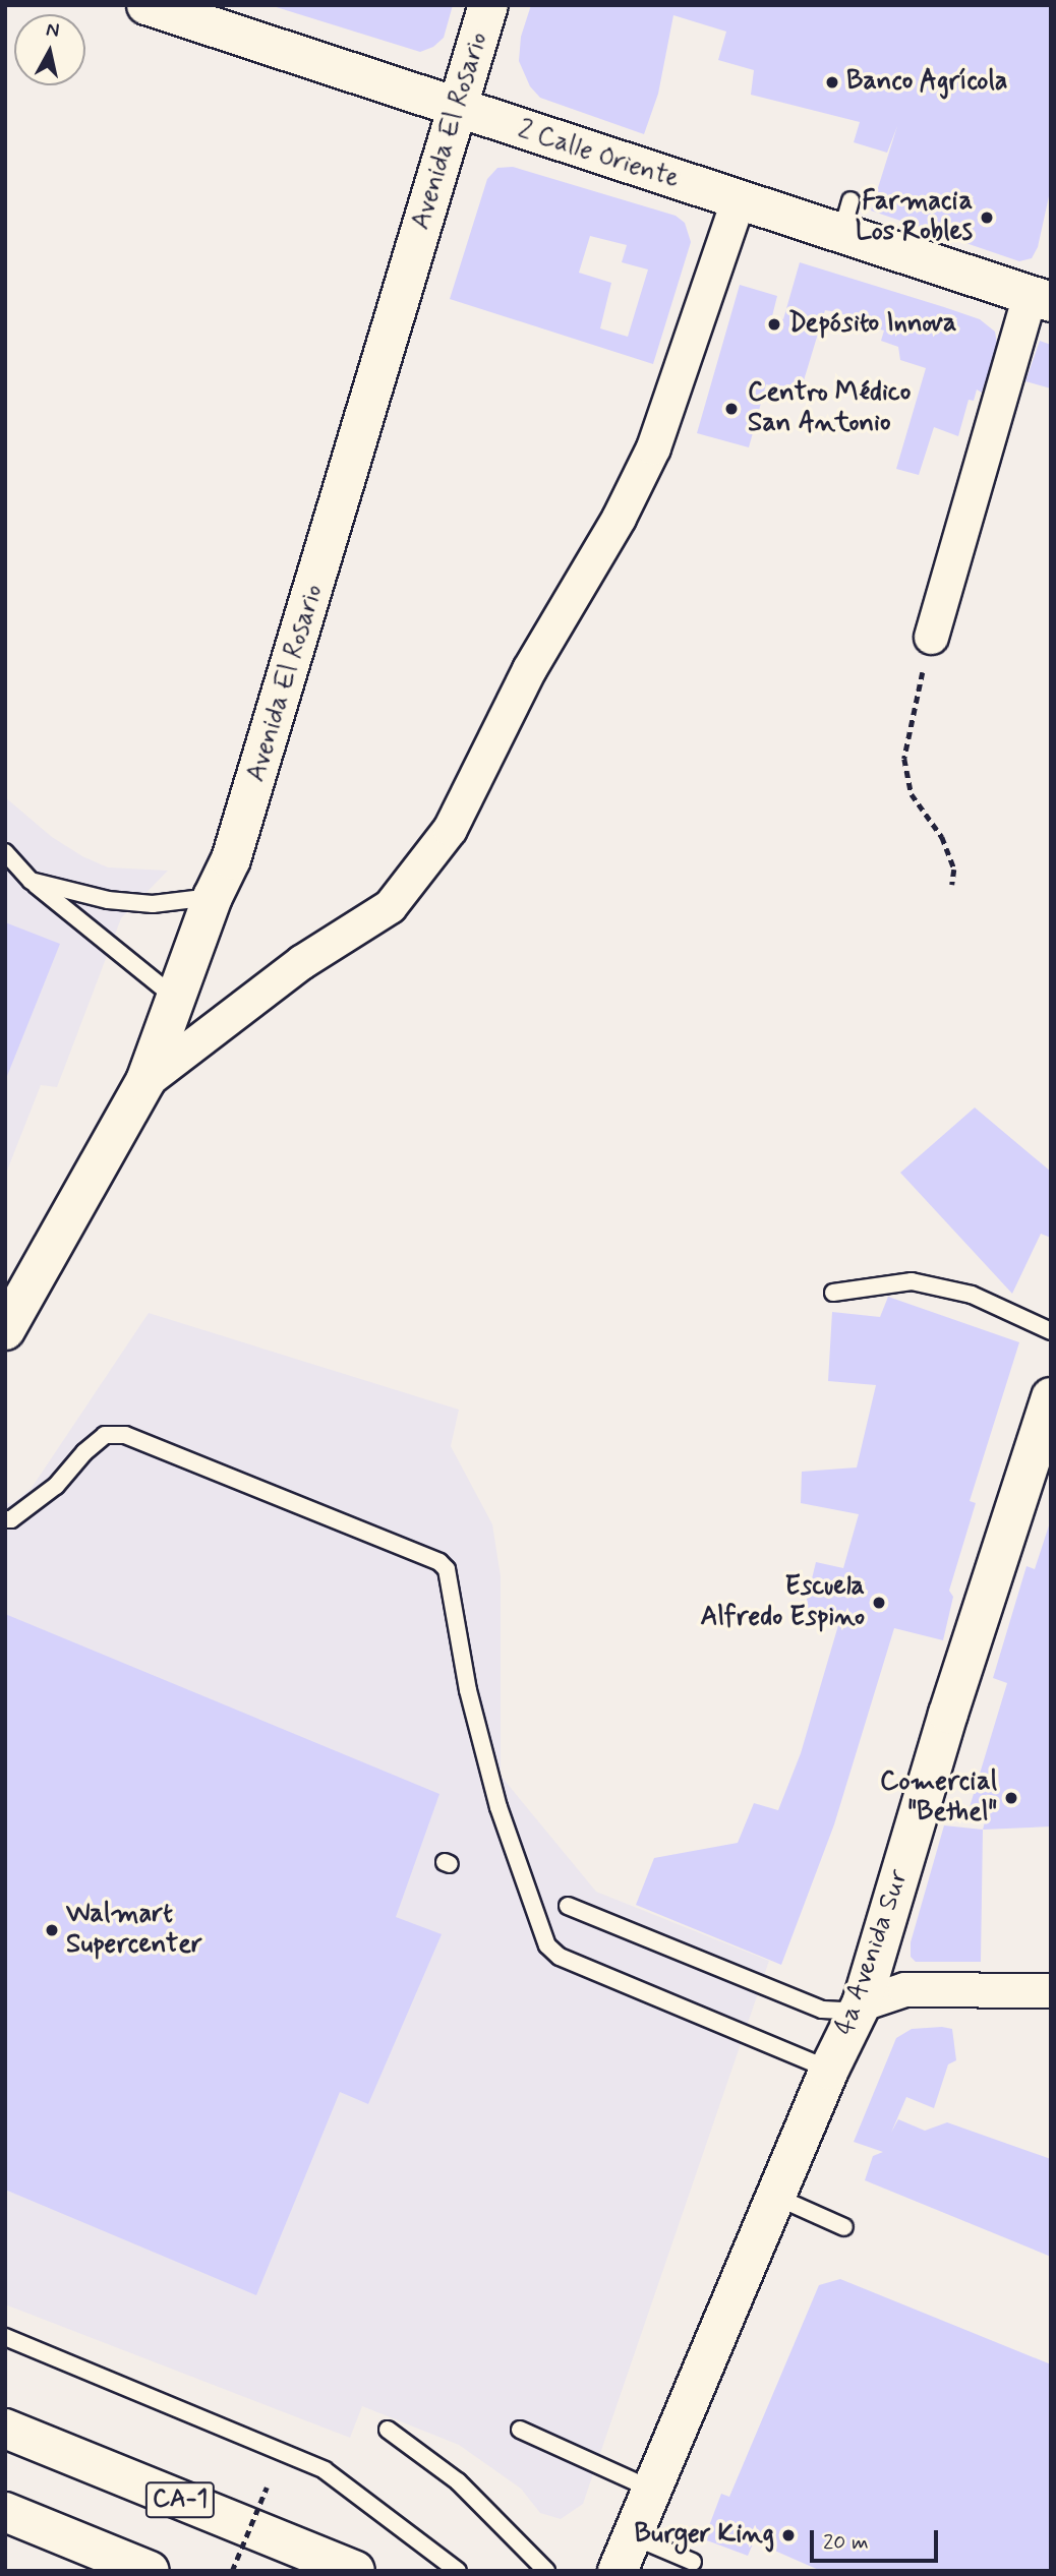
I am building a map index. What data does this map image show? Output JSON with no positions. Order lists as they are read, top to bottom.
{
  "streets": {
    "main road": [
      "Avenida El Rosario",
      "2 Calle Oriente",
      "4a Avenida Sur",
      "CA-1"
    ]
  },
  "crossings": [
    ["Avenida El Rosario", "2 Calle Oriente"]
  ],
  "places": [
    "Banco Agrícola",
    "Farmacia Los Robles",
    "Depósito Innova",
    "Centro Médico San Antonio",
    "Escuela Alfredo Espino",
    "Comercial \"Bethel\"",
    "Walmart Supercenter",
    "Burger King"
  ],
  "scale_bar": "20 m",
  "north": "top"
}
